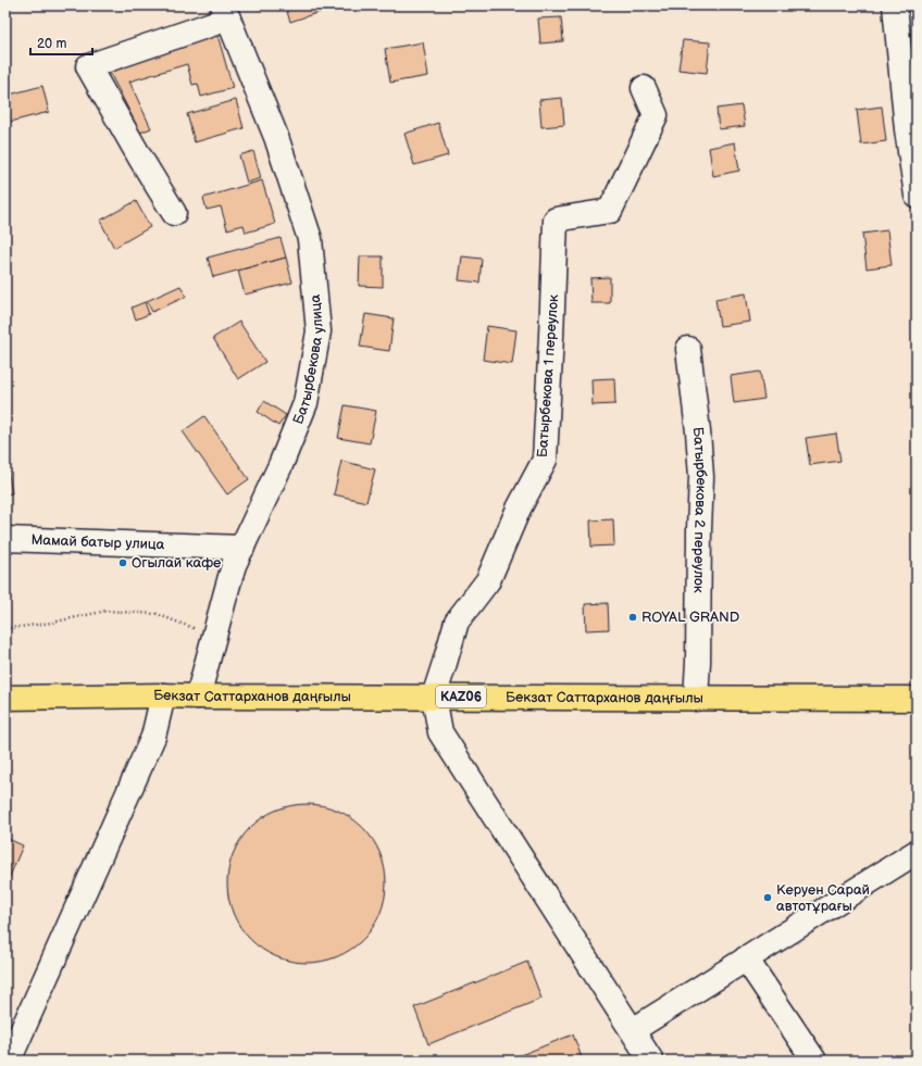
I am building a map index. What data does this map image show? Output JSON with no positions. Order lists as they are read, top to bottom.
{
  "streets": {
    "main road": ["Бекзат Саттарханов даңғылы", "KАZ06"],
    "street": [
      "Батырбекова улица",
      "Батырбекова 1 переулок",
      "Батырбекова 2 переулок",
      "Мамай батыр улица"
    ]
  },
  "crossings": [
    ["Батырбекова улица", "Мамай батыр улица"],
    ["Батырбекова улица", "Бекзат Саттарханов даңғылы"],
    ["Батырбекова 1 переулок", "Бекзат Саттарханов даңғылы"],
    ["Батырбекова 2 переулок", "Бекзат Саттарханов даңғылы"]
  ],
  "places": ["Огылай кафе", "ROYAL GRAND", "Керуен Сарай автотұрағы"],
  "scale_bar": "20 m"
}
